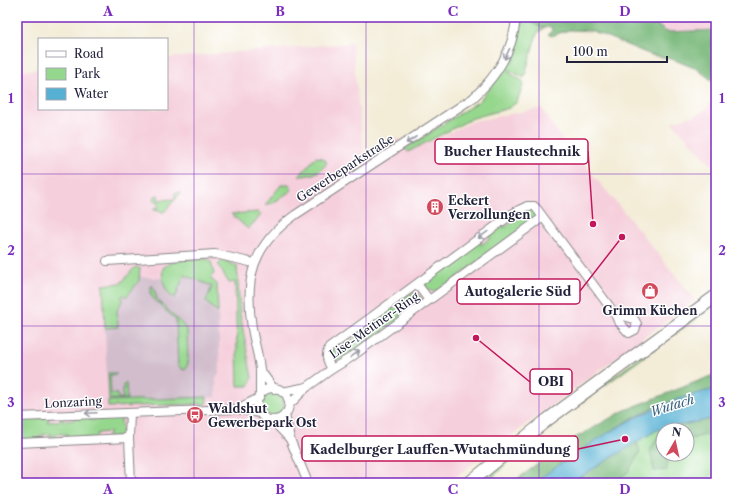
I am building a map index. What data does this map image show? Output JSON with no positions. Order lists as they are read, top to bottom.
{
  "streets": {
    "street": ["Gewerbeparkstraße", "Lise-Meitner-Ring", "Lonzaring"]
  },
  "crossings": [
    ["Gewerbeparkstraße", "Lise-Meitner-Ring"]
  ],
  "one_way": ["Gewerbeparkstraße"],
  "water": ["Wutach"],
  "places": {
    "building": ["Eckert Verzollungen"],
    "other": [
      "Bucher Haustechnik",
      "Autogalerie Süd",
      "OBI",
      "Kadelburger Lauffen-Wutachmündung"
    ],
    "shop": ["Grimm Küchen"],
    "bus stop": ["Waldshut Gewerbepark Ost"]
  },
  "legend": ["Road", "Park", "Water"],
  "scale_bar": "100 m",
  "north": "top",
  "grid": {
    "columns": [
      "A",
      "B",
      "C",
      "D"
    ],
    "rows": ["1", "2", "3"]
  }
}
